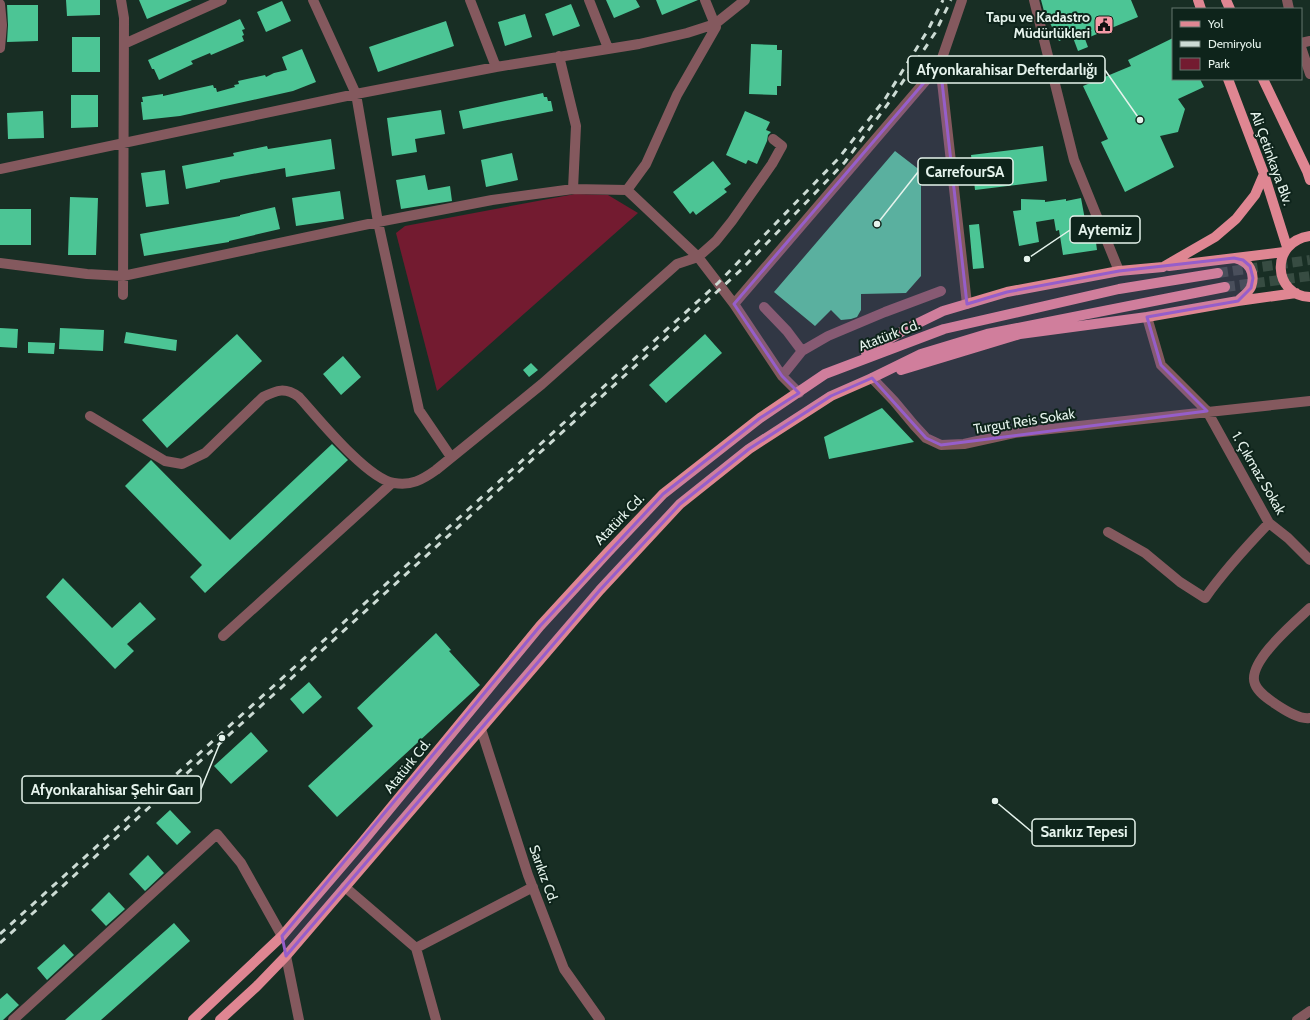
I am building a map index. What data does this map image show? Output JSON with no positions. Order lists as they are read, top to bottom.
{
  "streets": {
    "main road": ["Ali Çetinkaya Blv.", "Atatürk Cd."],
    "street": ["Turgut Reis Sokak", "1. Çıkmaz Sokak", "Sarıkız Cd."]
  },
  "crossings": [
    ["Turgut Reis Sokak", "1. Çıkmaz Sokak"]
  ],
  "places": {
    "public building": ["Tapu ve Kadastro Müdürlükleri"],
    "other": [
      "Afyonkarahisar Defterdarlığı",
      "CarrefourSA",
      "Aytemiz",
      "Afyonkarahisar Şehir Garı",
      "Sarıkız Tepesi"
    ]
  },
  "legend": ["Yol", "Demiryolu", "Park"]
}
